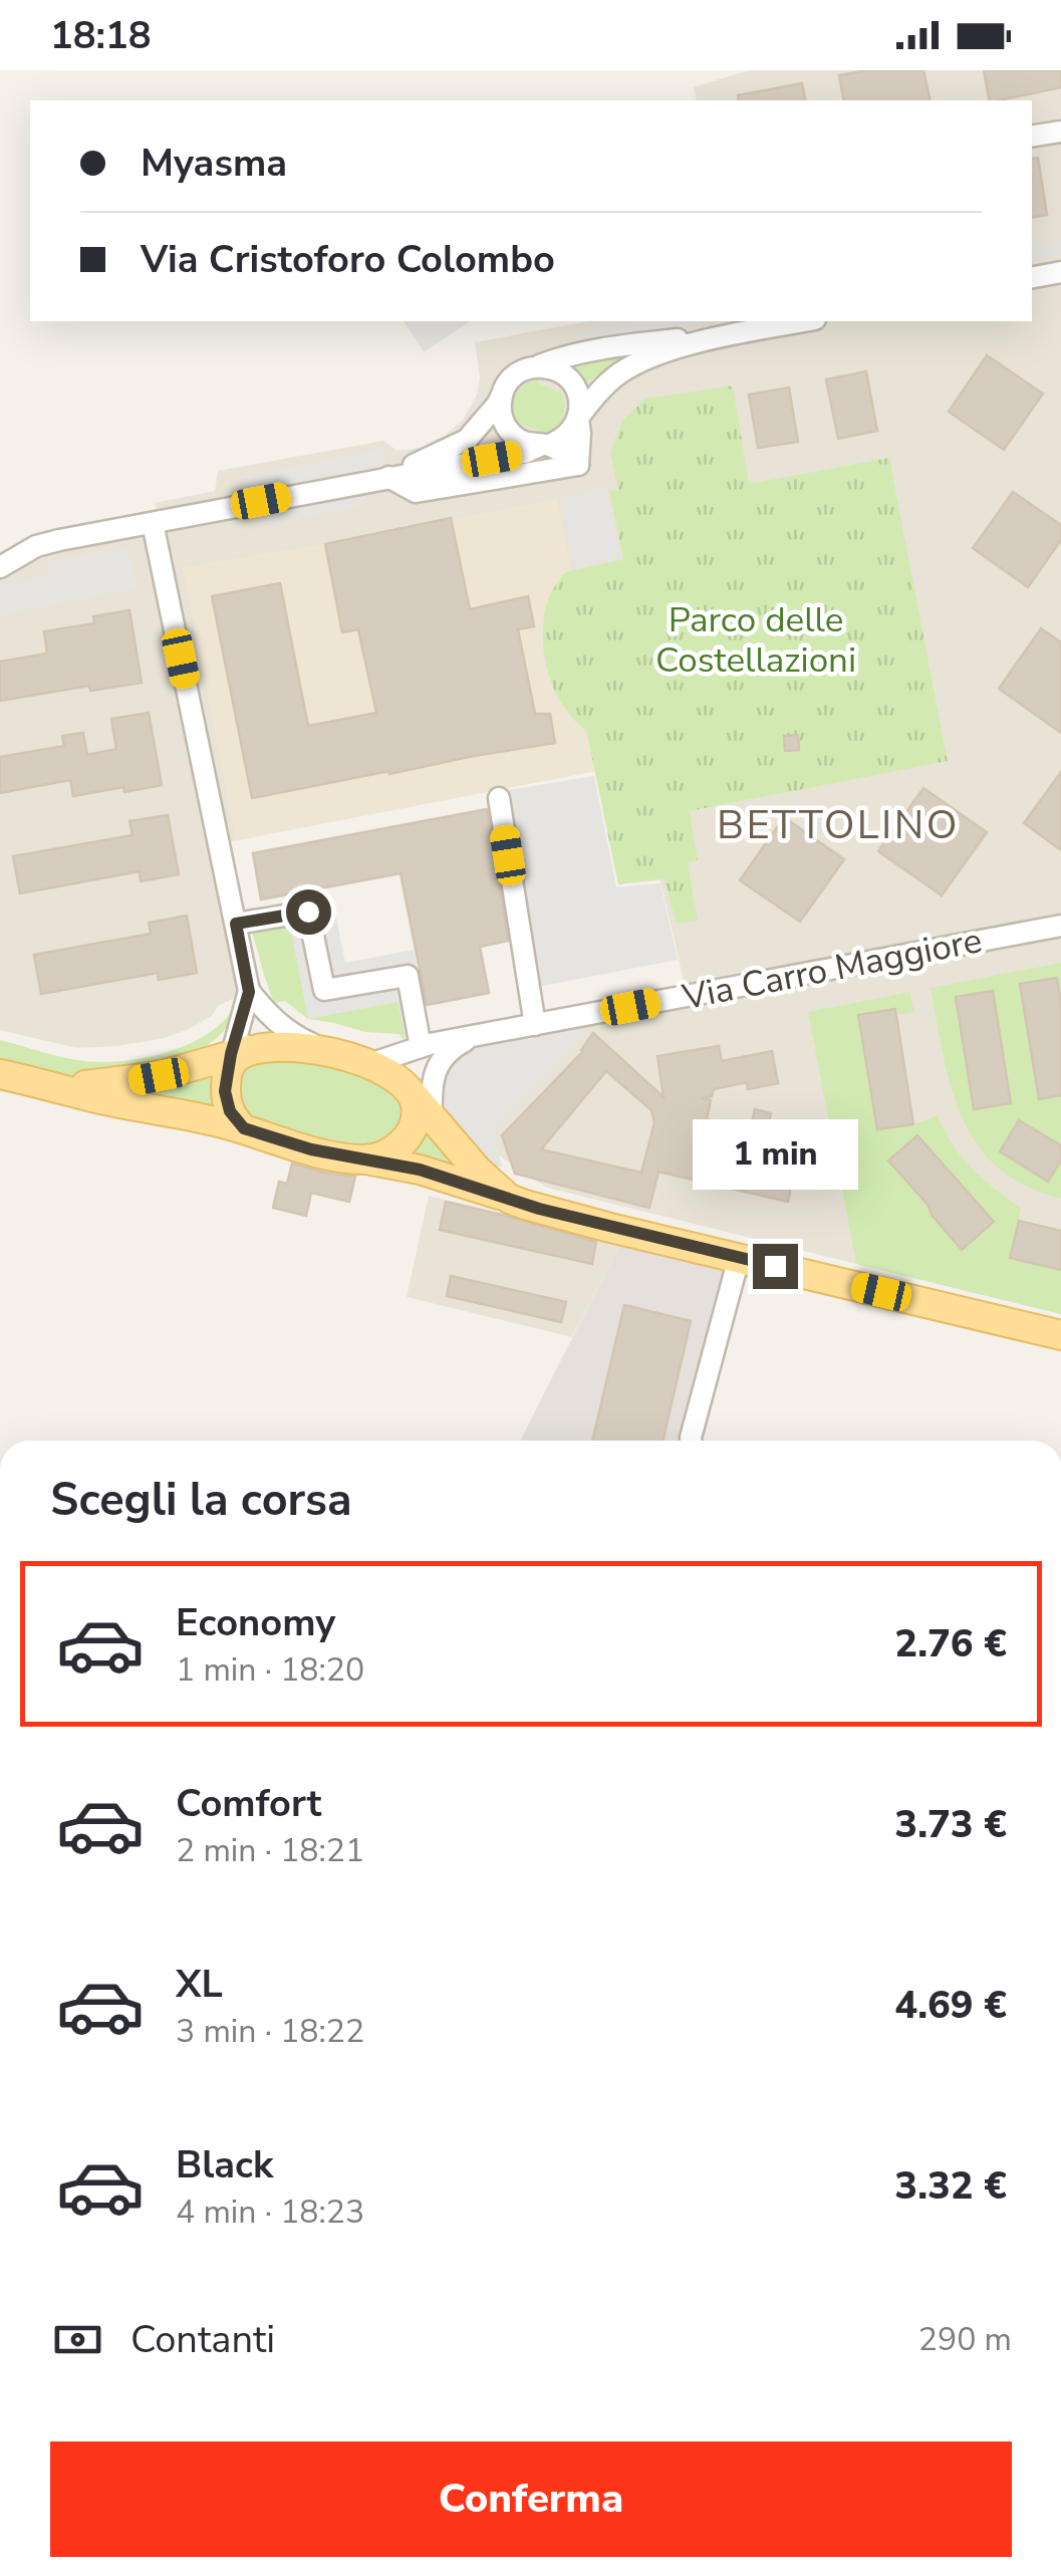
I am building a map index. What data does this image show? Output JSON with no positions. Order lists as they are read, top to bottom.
{
  "streets": {
    "street": ["Via Carro Maggiore"]
  },
  "districts": ["BETTOLINO"],
  "parks": ["Parco delle Costellazioni"],
  "page": {
    "status": "18:18",
    "banner": ["Myasma", "Via Cristoforo Colombo"],
    "bubble": "1 min",
    "heading": "Scegli la corsa",
    "list": [
      {
        "name": "Economy",
        "note": "1 min · 18:20",
        "value": "2.76 €"
      },
      {
        "name": "Comfort",
        "note": "2 min · 18:21",
        "value": "3.73 €"
      },
      {
        "name": "XL",
        "note": "3 min · 18:22",
        "value": "4.69 €"
      },
      {
        "name": "Black",
        "note": "4 min · 18:23",
        "value": "3.32 €"
      }
    ],
    "pay": ["Contanti", "290 m"],
    "buttons": "Conferma"
  }
}
